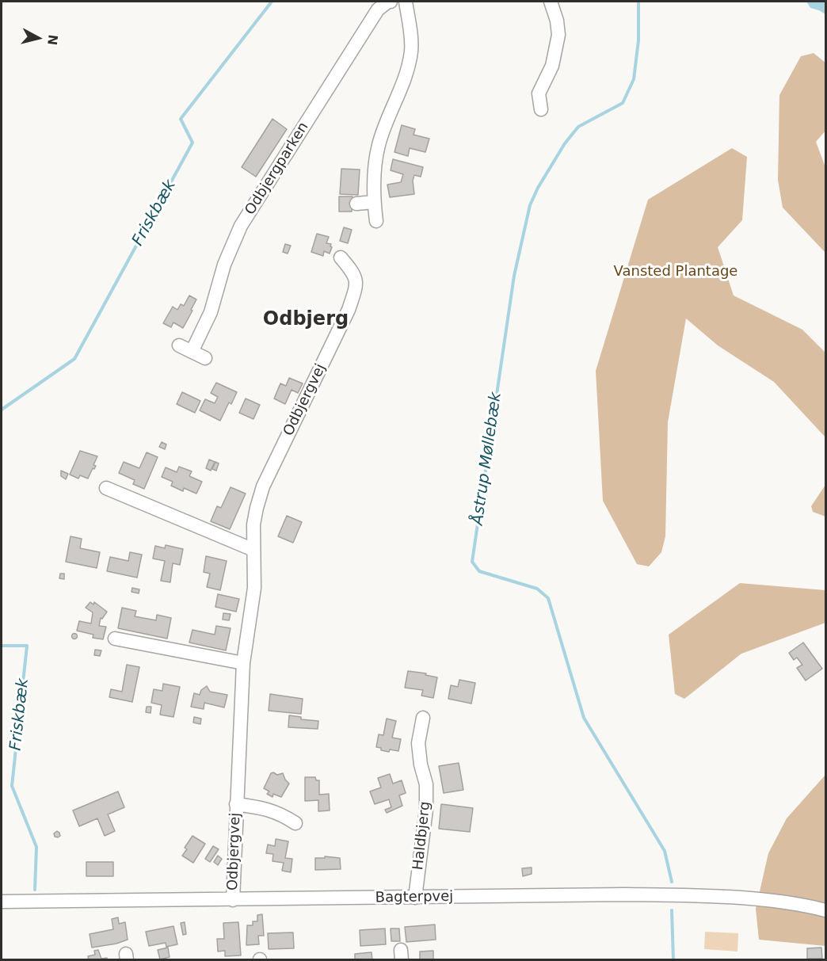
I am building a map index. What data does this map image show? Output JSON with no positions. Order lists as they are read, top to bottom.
{
  "streets": {
    "street": [
      "Odbjergparken",
      "Odbjergvej",
      "Haldbjerg",
      "Bagterpvej"
    ]
  },
  "crossings": [
    ["Odbjergvej", "Bagterpvej"],
    ["Haldbjerg", "Bagterpvej"]
  ],
  "districts": ["Odbjerg"],
  "water": ["Friskbæk", "Åstrup Møllebæk"],
  "parks": ["Vansted Plantage"],
  "north": "right"
}
